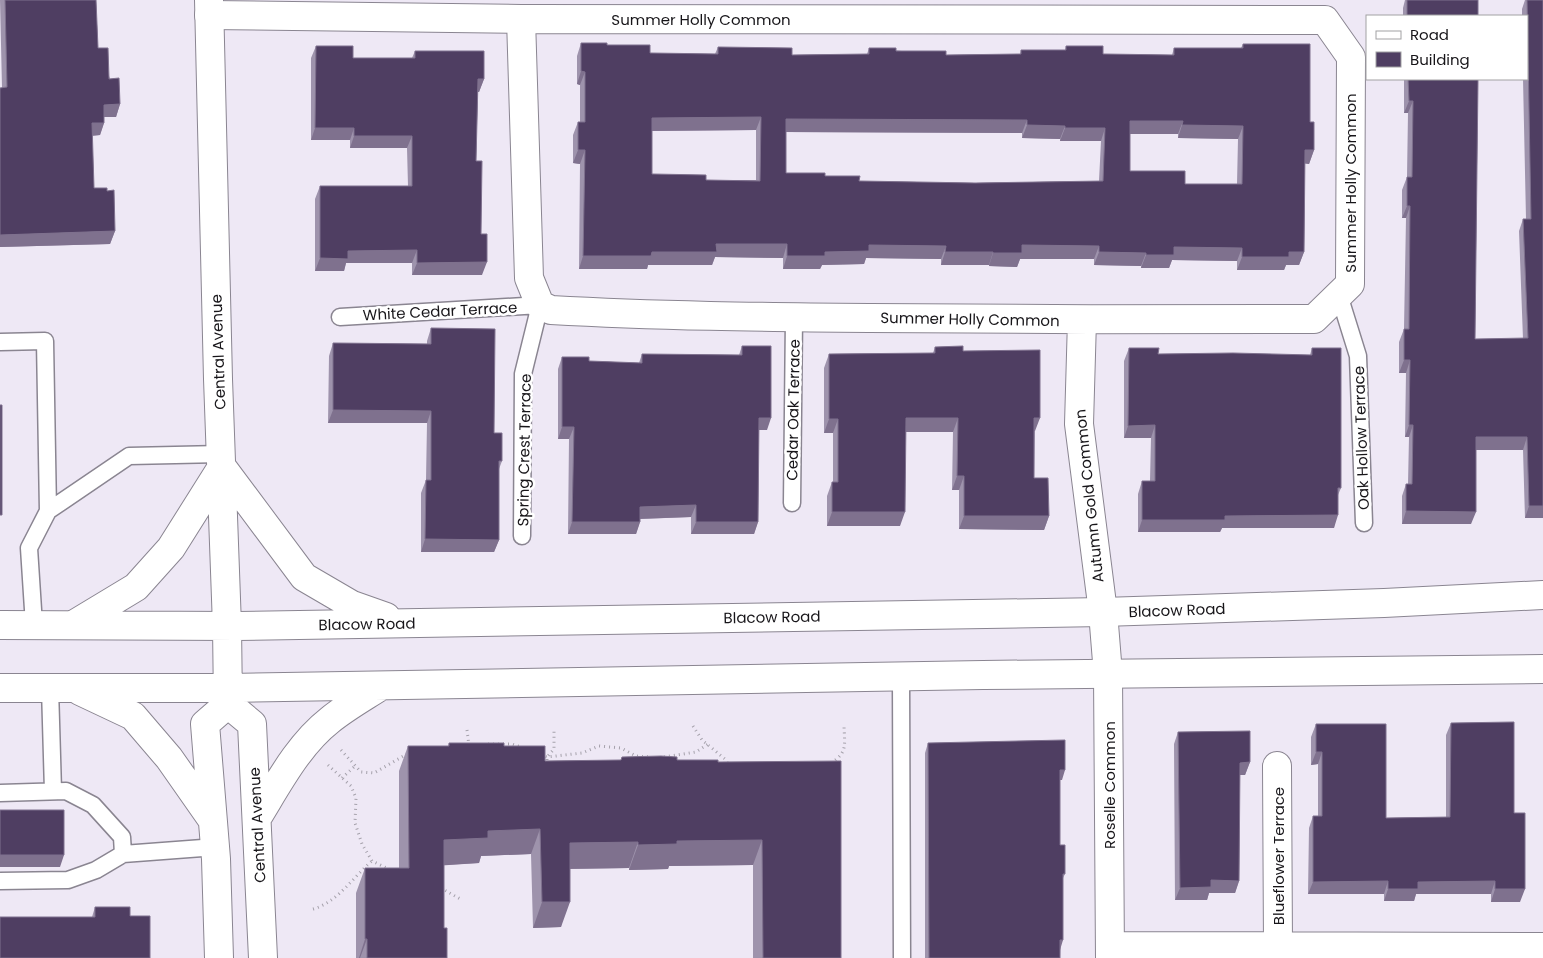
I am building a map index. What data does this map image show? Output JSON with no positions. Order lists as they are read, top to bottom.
{
  "streets": {
    "main road": [
      "Summer Holly Common",
      "Central Avenue",
      "Autumn Gold Common",
      "Blacow Road",
      "Roselle Common",
      "Blueflower Terrace"
    ],
    "lane": [
      "White Cedar Terrace",
      "Cedar Oak Terrace",
      "Oak Hollow Terrace",
      "Spring Crest Terrace"
    ]
  },
  "crossings": [
    ["Summer Holly Common", "White Cedar Terrace"],
    ["Summer Holly Common", "Central Avenue"],
    ["Summer Holly Common", "Cedar Oak Terrace"],
    ["Summer Holly Common", "Oak Hollow Terrace"],
    ["Summer Holly Common", "Spring Crest Terrace"],
    ["Summer Holly Common", "Autumn Gold Common"],
    ["White Cedar Terrace", "Spring Crest Terrace"],
    ["Central Avenue", "Blacow Road"],
    ["Autumn Gold Common", "Blacow Road"],
    ["Autumn Gold Common", "Roselle Common"],
    ["Blacow Road", "Roselle Common"]
  ],
  "legend": ["Road", "Building"]
}
